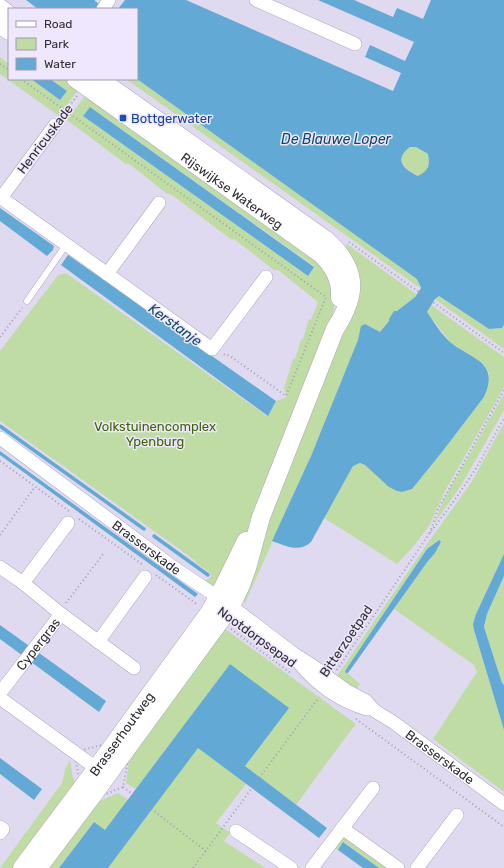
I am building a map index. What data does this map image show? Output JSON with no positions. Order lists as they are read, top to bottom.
{
  "streets": {
    "main road": ["Rijswijkse Waterweg", "Brasserhoutweg"],
    "street": ["Henricuskade", "Brasserskade", "Cypergras"],
    "path": ["Nootdorpsepad", "Bitterzoetpad"]
  },
  "crossings": [
    ["Henricuskade", "Rijswijkse Waterweg"],
    ["Rijswijkse Waterweg", "Brasserskade"],
    ["Rijswijkse Waterweg", "Brasserhoutweg"],
    ["Brasserskade", "Bitterzoetpad"],
    ["Brasserskade", "Brasserhoutweg"],
    ["Nootdorpsepad", "Brasserhoutweg"]
  ],
  "water": ["De Blauwe Loper", "Kerstanje"],
  "parks": ["Volkstuinencomplex Ypenburg"],
  "places": {
    "transit": ["Bottgerwater"]
  },
  "legend": ["Road", "Park", "Water"]
}
